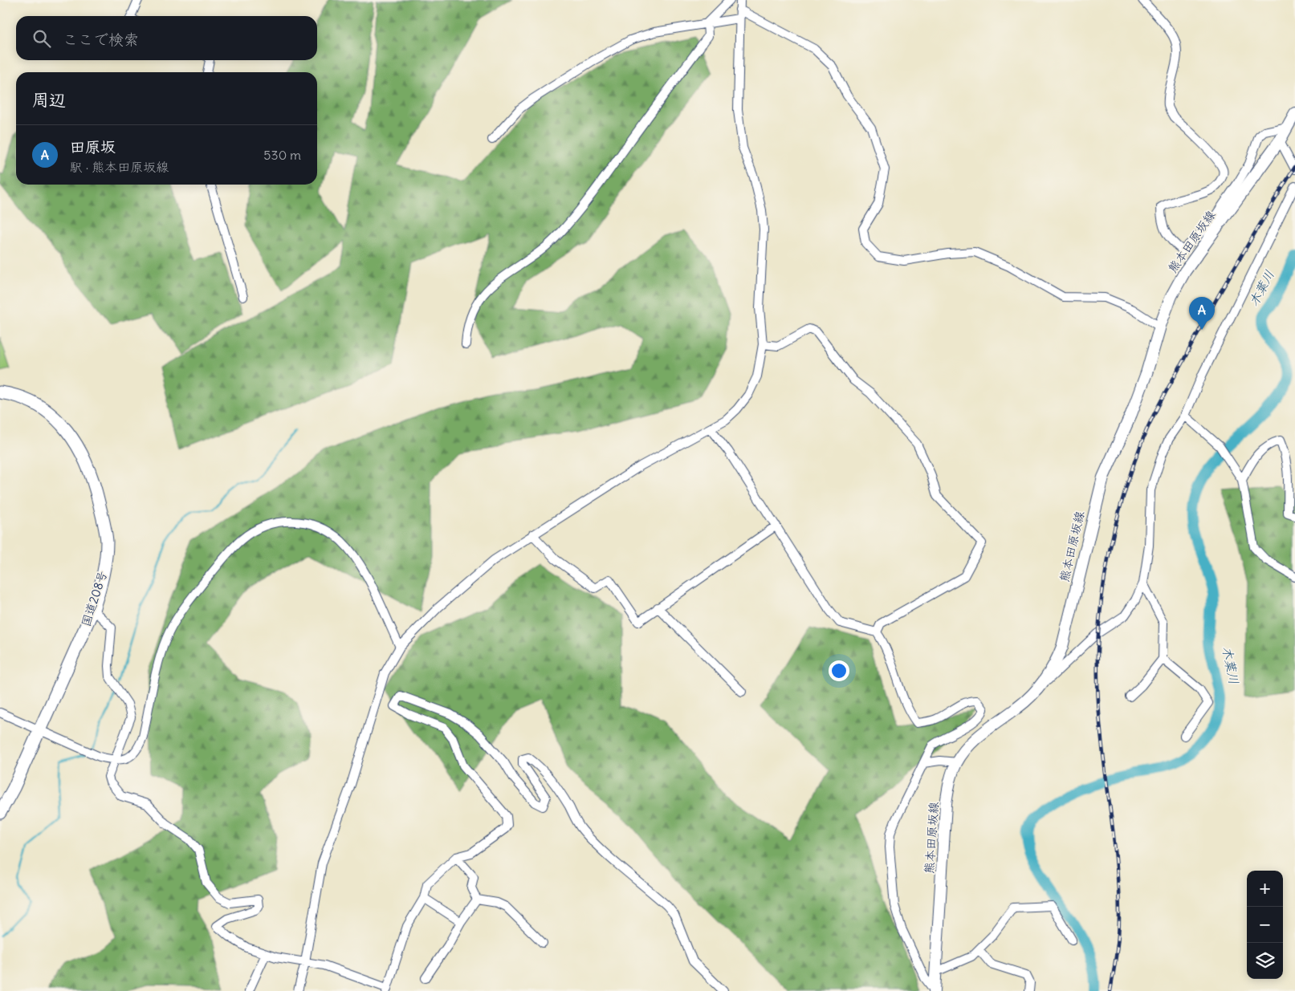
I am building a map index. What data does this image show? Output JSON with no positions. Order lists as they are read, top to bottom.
{
  "streets": {
    "highway": ["国道208号"],
    "main road": ["熊本田原坂線"]
  },
  "water": ["木葉川"],
  "page": {
    "search": "ここで検索",
    "heading": "周辺",
    "list": [
      {
        "mark": "A",
        "name": "田原坂",
        "note": "駅 · 熊本田原坂線",
        "value": "530 m"
      }
    ],
    "pins": "A",
    "map_buttons": ["+", "−"]
  }
}
